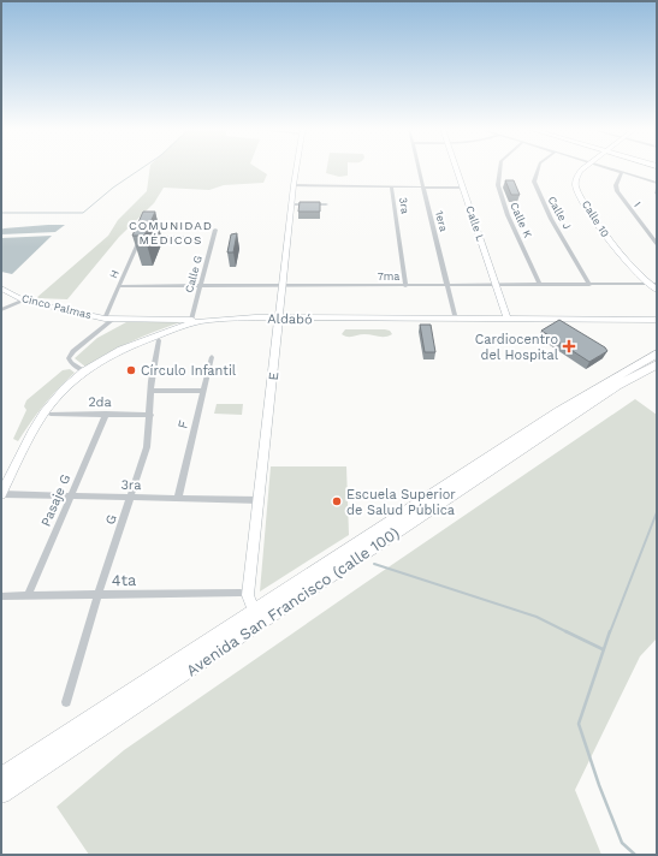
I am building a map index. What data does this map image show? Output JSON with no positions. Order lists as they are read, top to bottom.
{
  "streets": {
    "highway": ["Avenida San Francisco (calle 100)"],
    "street": [
      "I",
      "3ra",
      "Calle J",
      "Calle 10",
      "Calle K",
      "1era",
      "Calle L",
      "H",
      "Calle G",
      "7ma",
      "Cinco Palmas",
      "Aldabó",
      "E",
      "2da",
      "F",
      "Pasaje G",
      "G",
      "4ta"
    ]
  },
  "crossings": [
    ["3ra", "7ma"],
    ["3ra", "Aldabó"],
    ["3ra", "E"],
    ["3ra", "F"],
    ["3ra", "Pasaje G"],
    ["3ra", "G"],
    ["Calle J", "7ma"],
    ["Calle 10", "7ma"],
    ["Calle K", "7ma"],
    ["1era", "7ma"],
    ["1era", "Aldabó"],
    ["Calle L", "7ma"],
    ["Calle L", "Aldabó"],
    ["H", "7ma"],
    ["H", "Cinco Palmas"],
    ["Calle G", "7ma"],
    ["Calle G", "Cinco Palmas"],
    ["Calle G", "Aldabó"],
    ["7ma", "E"],
    ["Cinco Palmas", "Aldabó"],
    ["Aldabó", "E"],
    ["E", "4ta"],
    ["2da", "Pasaje G"],
    ["2da", "G"],
    ["Pasaje G", "4ta"],
    ["G", "4ta"]
  ],
  "districts": ["COMUNIDAD MÉDICOS"],
  "places": {
    "health": ["Cardiocentro del Hospital"],
    "other": ["Círculo Infantil", "Escuela Superior de Salud Pública"]
  }
}
